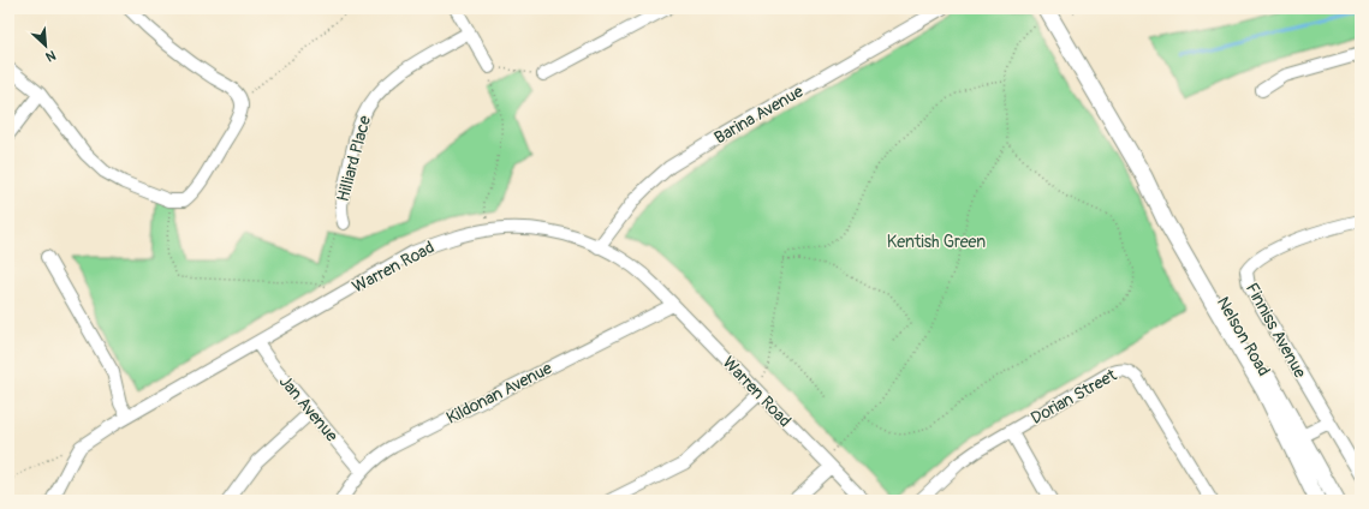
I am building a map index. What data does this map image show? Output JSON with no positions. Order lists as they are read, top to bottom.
{
  "streets": {
    "main road": ["Nelson Road"],
    "street": [
      "Barina Avenue",
      "Hilliard Place",
      "Warren Road",
      "Finniss Avenue",
      "Kildonan Avenue",
      "Dorian Street",
      "Jan Avenue"
    ]
  },
  "crossings": [
    ["Barina Avenue", "Warren Road"],
    ["Warren Road", "Kildonan Avenue"],
    ["Warren Road", "Jan Avenue"],
    ["Kildonan Avenue", "Jan Avenue"]
  ],
  "parks": ["Kentish Green"],
  "north": "bottom right"
}
